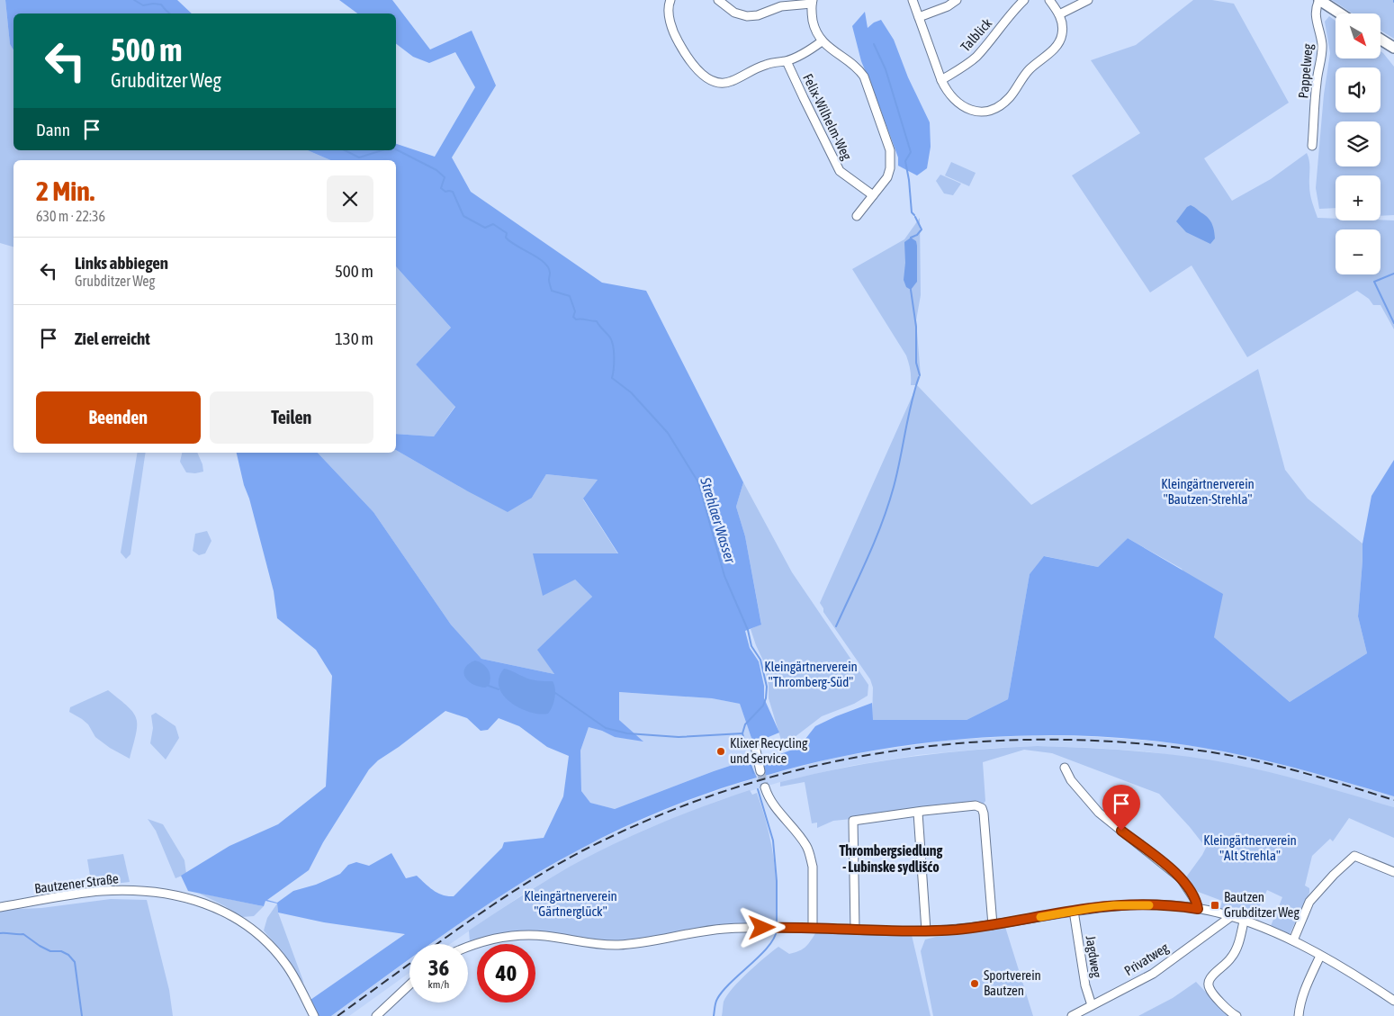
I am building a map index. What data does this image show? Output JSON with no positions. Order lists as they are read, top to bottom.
{
  "streets": {
    "street": [
      "Talblick",
      "Pappelweg",
      "Felix-Wilhelm-Weg",
      "Bautzener Straße",
      "Jagdweg",
      "Privatweg"
    ]
  },
  "crossings": [
    ["Jagdweg", "Privatweg"]
  ],
  "districts": ["Thrombergsiedlung - Lubinske sydlišćo"],
  "water": ["Strehlaer Wasser"],
  "parks": [
    "Kleingärtnerverein \"Bautzen-Strehla\"",
    "Kleingärtnerverein \"Thromberg-Süd\"",
    "Kleingärtnerverein \"Alt Strehla\"",
    "Kleingärtnerverein \"Gärtnerglück\""
  ],
  "places": {
    "other": ["Klixer Recycling und Service", "Sportverein Bautzen"],
    "transit": ["Bautzen Grubditzer Weg"]
  },
  "north": "bottom right",
  "page": {
    "map_buttons": ["+", "−"],
    "turn": ["500 m", "Grubditzer Weg"],
    "then": "Dann",
    "heading": ["2 Min.", "630 m · 22:36"],
    "list": [
      {
        "name": "Links abbiegen",
        "note": "Grubditzer Weg",
        "value": "500 m"
      },
      {
        "name": "Ziel erreicht",
        "value": "130 m"
      }
    ],
    "buttons": ["Beenden", "Teilen"],
    "speed": "36 km/h",
    "limit": "40"
  }
}
